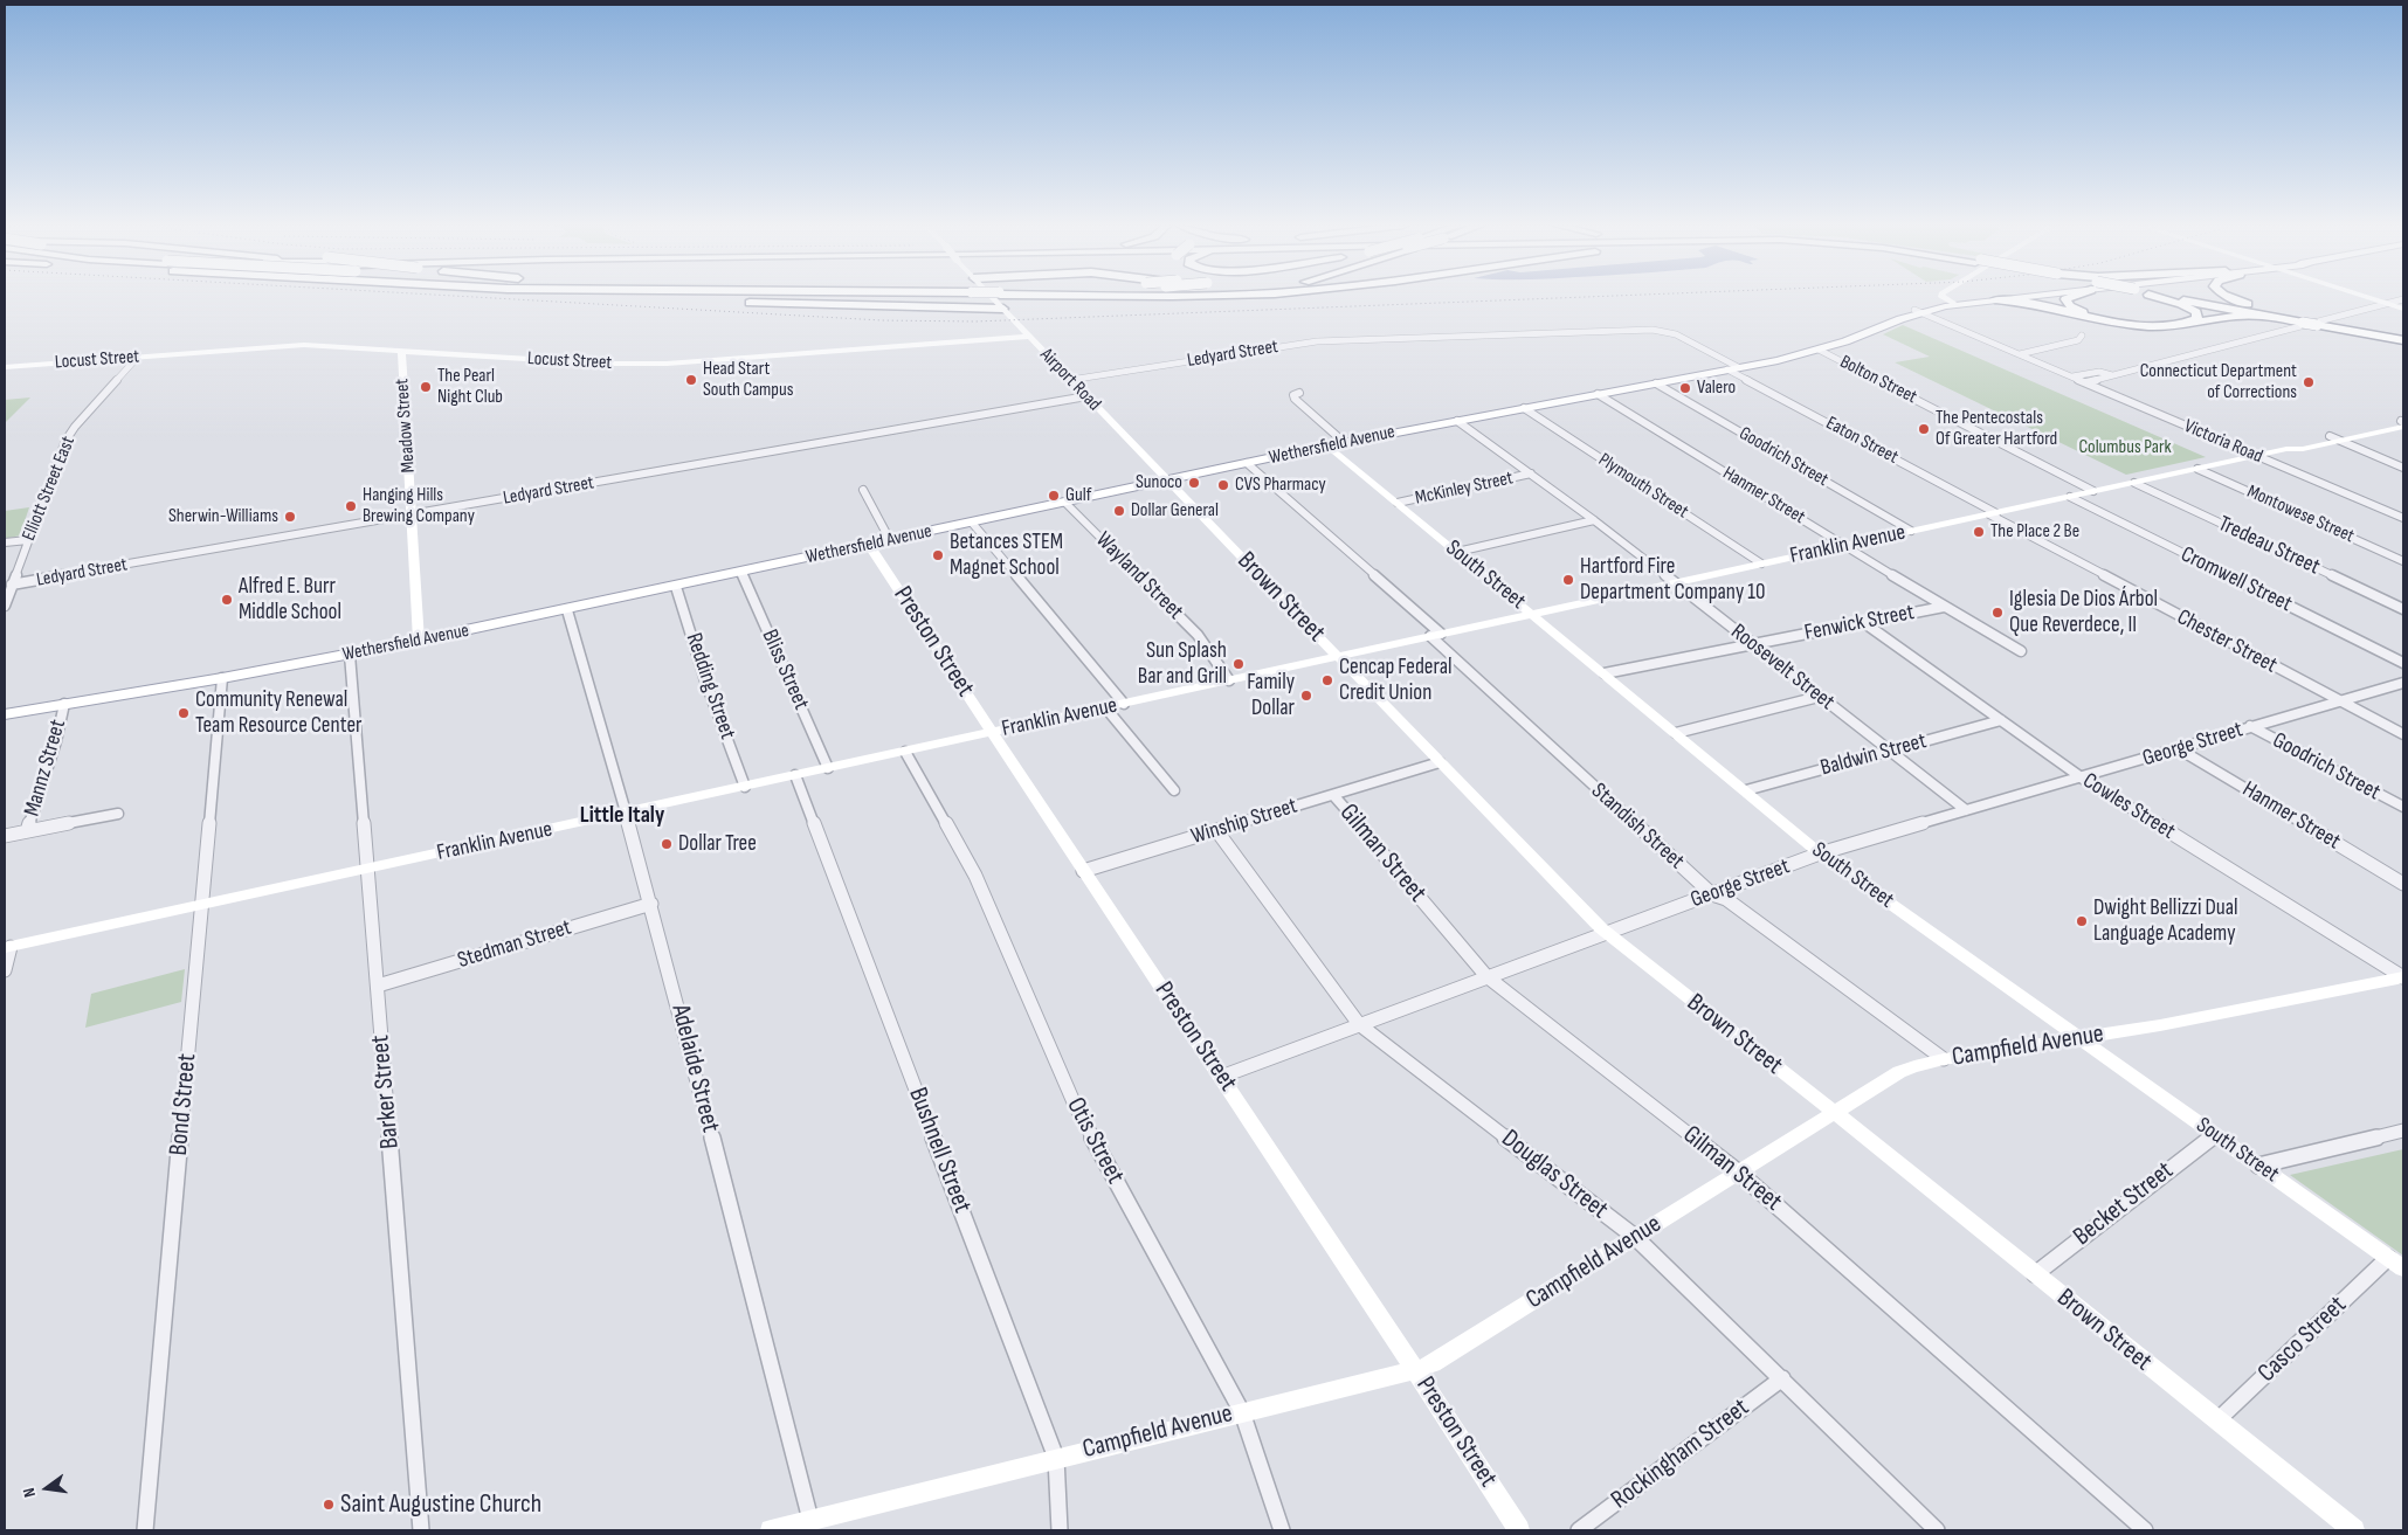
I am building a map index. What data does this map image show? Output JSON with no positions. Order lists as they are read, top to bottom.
{
  "streets": {
    "main road": ["Wethersfield Avenue"],
    "street": [
      "Ledyard Street",
      "Locust Street",
      "Airport Road",
      "Bolton Street",
      "Meadow Street",
      "Eaton Street",
      "Victoria Road",
      "Goodrich Street",
      "Plymouth Street",
      "Elliott Street East",
      "McKinley Street",
      "Hanmer Street",
      "Montowese Street",
      "Franklin Avenue",
      "Tredeau Street",
      "South Street",
      "Wayland Street",
      "Cromwell Street",
      "Brown Street",
      "Fenwick Street",
      "Preston Street",
      "Chester Street",
      "Roosevelt Street",
      "Bliss Street",
      "Redding Street",
      "George Street",
      "Baldwin Street",
      "Mannz Street",
      "Cowles Street",
      "Winship Street",
      "Standish Street",
      "Gilman Street",
      "Stedman Street",
      "Campfield Avenue",
      "Adelaide Street",
      "Barker Street",
      "Bond Street",
      "Otis Street",
      "Bushnell Street",
      "Douglas Street",
      "Becket Street",
      "Casco Street",
      "Rockingham Street"
    ]
  },
  "crossings": [
    ["Ledyard Street", "Airport Road"],
    ["Ledyard Street", "Meadow Street"],
    ["Ledyard Street", "Eaton Street"],
    ["Ledyard Street", "Wethersfield Avenue"],
    ["Ledyard Street", "Elliott Street East"],
    ["Locust Street", "Airport Road"],
    ["Locust Street", "Meadow Street"],
    ["Locust Street", "Elliott Street East"],
    ["Airport Road", "Wethersfield Avenue"],
    ["Airport Road", "Brown Street"],
    ["Bolton Street", "Wethersfield Avenue"],
    ["Bolton Street", "Franklin Avenue"],
    ["Meadow Street", "Wethersfield Avenue"],
    ["Eaton Street", "Wethersfield Avenue"],
    ["Eaton Street", "Franklin Avenue"],
    ["Eaton Street", "Chester Street"],
    ["Victoria Road", "Wethersfield Avenue"],
    ["Victoria Road", "Franklin Avenue"],
    ["Wethersfield Avenue", "Goodrich Street"],
    ["Wethersfield Avenue", "Plymouth Street"],
    ["Wethersfield Avenue", "Hanmer Street"],
    ["Wethersfield Avenue", "South Street"],
    ["Wethersfield Avenue", "Wayland Street"],
    ["Wethersfield Avenue", "Brown Street"],
    ["Wethersfield Avenue", "Preston Street"],
    ["Wethersfield Avenue", "Roosevelt Street"],
    ["Wethersfield Avenue", "Bliss Street"],
    ["Wethersfield Avenue", "Redding Street"],
    ["Wethersfield Avenue", "Mannz Street"],
    ["Wethersfield Avenue", "Standish Street"],
    ["Wethersfield Avenue", "Adelaide Street"],
    ["Wethersfield Avenue", "Barker Street"],
    ["Wethersfield Avenue", "Bond Street"],
    ["Goodrich Street", "Franklin Avenue"],
    ["Goodrich Street", "George Street"],
    ["Plymouth Street", "Franklin Avenue"],
    ["McKinley Street", "South Street"],
    ["McKinley Street", "Roosevelt Street"],
    ["Hanmer Street", "Franklin Avenue"],
    ["Hanmer Street", "Fenwick Street"],
    ["Hanmer Street", "George Street"],
    ["Montowese Street", "Franklin Avenue"],
    ["Franklin Avenue", "Tredeau Street"],
    ["Franklin Avenue", "South Street"],
    ["Franklin Avenue", "Wayland Street"],
    ["Franklin Avenue", "Cromwell Street"],
    ["Franklin Avenue", "Brown Street"],
    ["Franklin Avenue", "Preston Street"],
    ["Franklin Avenue", "Chester Street"],
    ["Franklin Avenue", "Roosevelt Street"],
    ["Franklin Avenue", "Bliss Street"],
    ["Franklin Avenue", "Redding Street"],
    ["Franklin Avenue", "Standish Street"],
    ["Franklin Avenue", "Adelaide Street"],
    ["Franklin Avenue", "Barker Street"],
    ["Franklin Avenue", "Bond Street"],
    ["Franklin Avenue", "Otis Street"],
    ["Franklin Avenue", "Bushnell Street"],
    ["South Street", "Fenwick Street"],
    ["South Street", "George Street"],
    ["South Street", "Baldwin Street"],
    ["South Street", "Campfield Avenue"],
    ["South Street", "Becket Street"],
    ["South Street", "Casco Street"],
    ["Brown Street", "George Street"],
    ["Brown Street", "Winship Street"],
    ["Brown Street", "Campfield Avenue"],
    ["Brown Street", "Becket Street"],
    ["Brown Street", "Casco Street"],
    ["Fenwick Street", "Roosevelt Street"],
    ["Fenwick Street", "Cowles Street"],
    ["Preston Street", "George Street"],
    ["Preston Street", "Winship Street"],
    ["Preston Street", "Campfield Avenue"],
    ["Chester Street", "George Street"],
    ["Roosevelt Street", "George Street"],
    ["Roosevelt Street", "Baldwin Street"],
    ["George Street", "Cowles Street"],
    ["George Street", "Standish Street"],
    ["George Street", "Gilman Street"],
    ["George Street", "Douglas Street"],
    ["Baldwin Street", "Cowles Street"],
    ["Cowles Street", "Campfield Avenue"],
    ["Winship Street", "Gilman Street"],
    ["Winship Street", "Douglas Street"],
    ["Standish Street", "Campfield Avenue"],
    ["Gilman Street", "Campfield Avenue"],
    ["Stedman Street", "Adelaide Street"],
    ["Stedman Street", "Barker Street"],
    ["Campfield Avenue", "Adelaide Street"],
    ["Campfield Avenue", "Otis Street"],
    ["Campfield Avenue", "Bushnell Street"],
    ["Campfield Avenue", "Douglas Street"],
    ["Douglas Street", "Rockingham Street"]
  ],
  "districts": ["Little Italy"],
  "parks": ["Columbus Park"],
  "places": [
    "Head Start South Campus",
    "Connecticut Department of Corrections",
    "The Pearl Night Club",
    "Valero",
    "The Pentecostals Of Greater Hartford",
    "Sunoco",
    "CVS Pharmacy",
    "Gulf",
    "Hanging Hills Brewing Company",
    "Dollar General",
    "Sherwin-Williams",
    "The Place 2 Be",
    "Betances STEM Magnet School",
    "Hartford Fire Department Company 10",
    "Alfred E. Burr Middle School",
    "Iglesia De Dios Árbol Que Reverdece, II",
    "Sun Splash Bar and Grill",
    "Cencap Federal Credit Union",
    "Family Dollar",
    "Community Renewal Team Resource Center",
    "Dollar Tree",
    "Dwight Bellizzi Dual Language Academy",
    "Saint Augustine Church"
  ],
  "north": "left"
}
